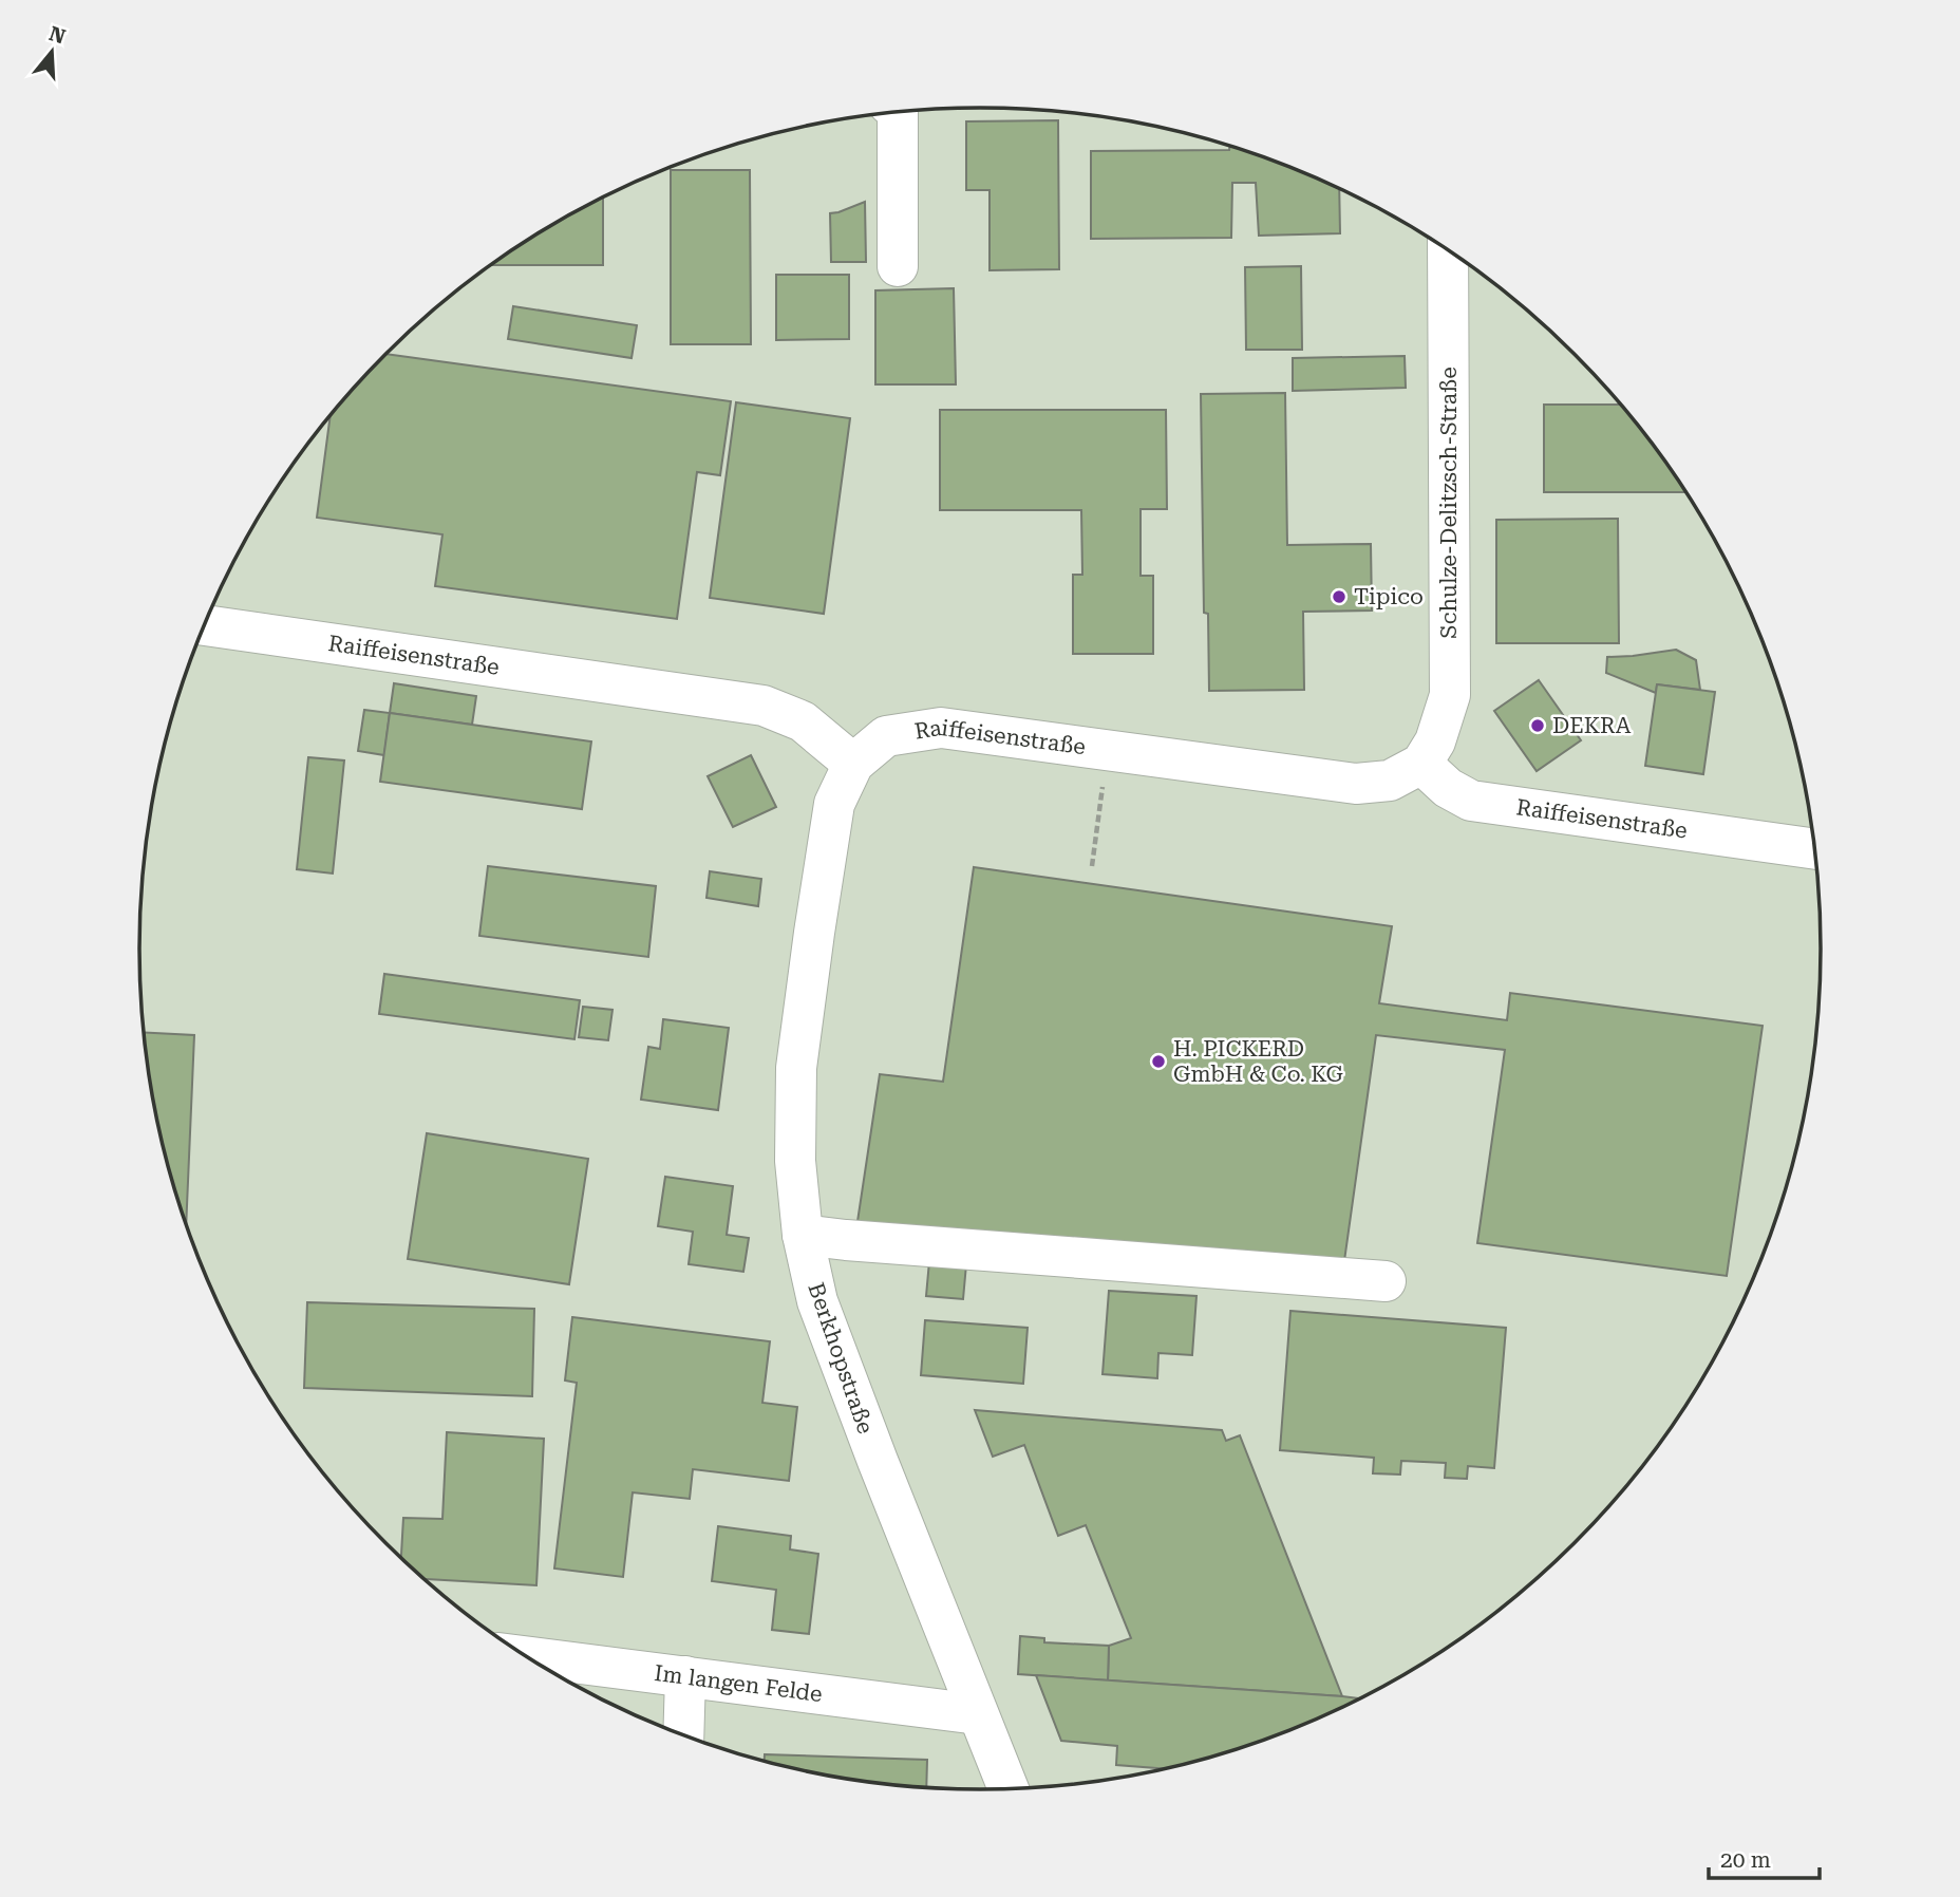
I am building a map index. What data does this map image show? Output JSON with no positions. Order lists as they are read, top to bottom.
{
  "streets": {
    "main road": [
      "Schulze-Delitzsch-Straße",
      "Raiffeisenstraße",
      "Berkhopstraße",
      "Im langen Felde"
    ]
  },
  "crossings": [
    ["Schulze-Delitzsch-Straße", "Raiffeisenstraße"],
    ["Raiffeisenstraße", "Berkhopstraße"],
    ["Berkhopstraße", "Im langen Felde"]
  ],
  "places": ["Tipico", "DEKRA", "H. PICKERD GmbH & Co. KG"],
  "scale_bar": "20 m",
  "north": "top"
}
